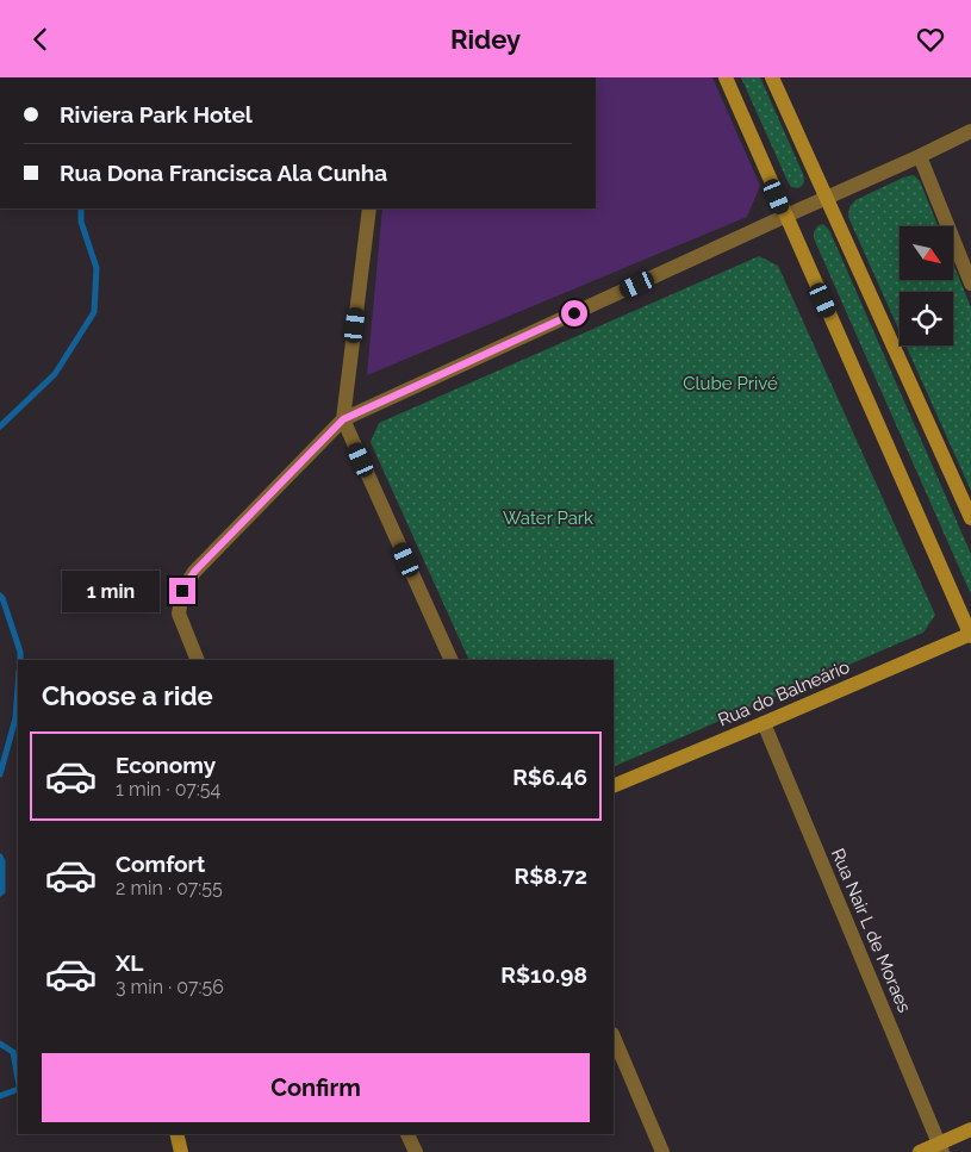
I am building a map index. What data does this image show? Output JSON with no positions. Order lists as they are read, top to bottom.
{
  "streets": {
    "main road": ["Rua do Balneário"],
    "street": ["Rua Nair L de Moraes"]
  },
  "crossings": [
    ["Rua do Balneário", "Rua Nair L de Moraes"]
  ],
  "parks": ["Clube Privé", "Water Park"],
  "north": "bottom right",
  "page": {
    "header": "Ridey",
    "banner": ["Riviera Park Hotel", "Rua Dona Francisca Ala Cunha"],
    "bubble": "1 min",
    "heading": "Choose a ride",
    "list": [
      {
        "name": "Economy",
        "note": "1 min · 07:54",
        "value": "R$6.46"
      },
      {
        "name": "Comfort",
        "note": "2 min · 07:55",
        "value": "R$8.72"
      },
      {
        "name": "XL",
        "note": "3 min · 07:56",
        "value": "R$10.98"
      }
    ],
    "buttons": "Confirm"
  }
}
